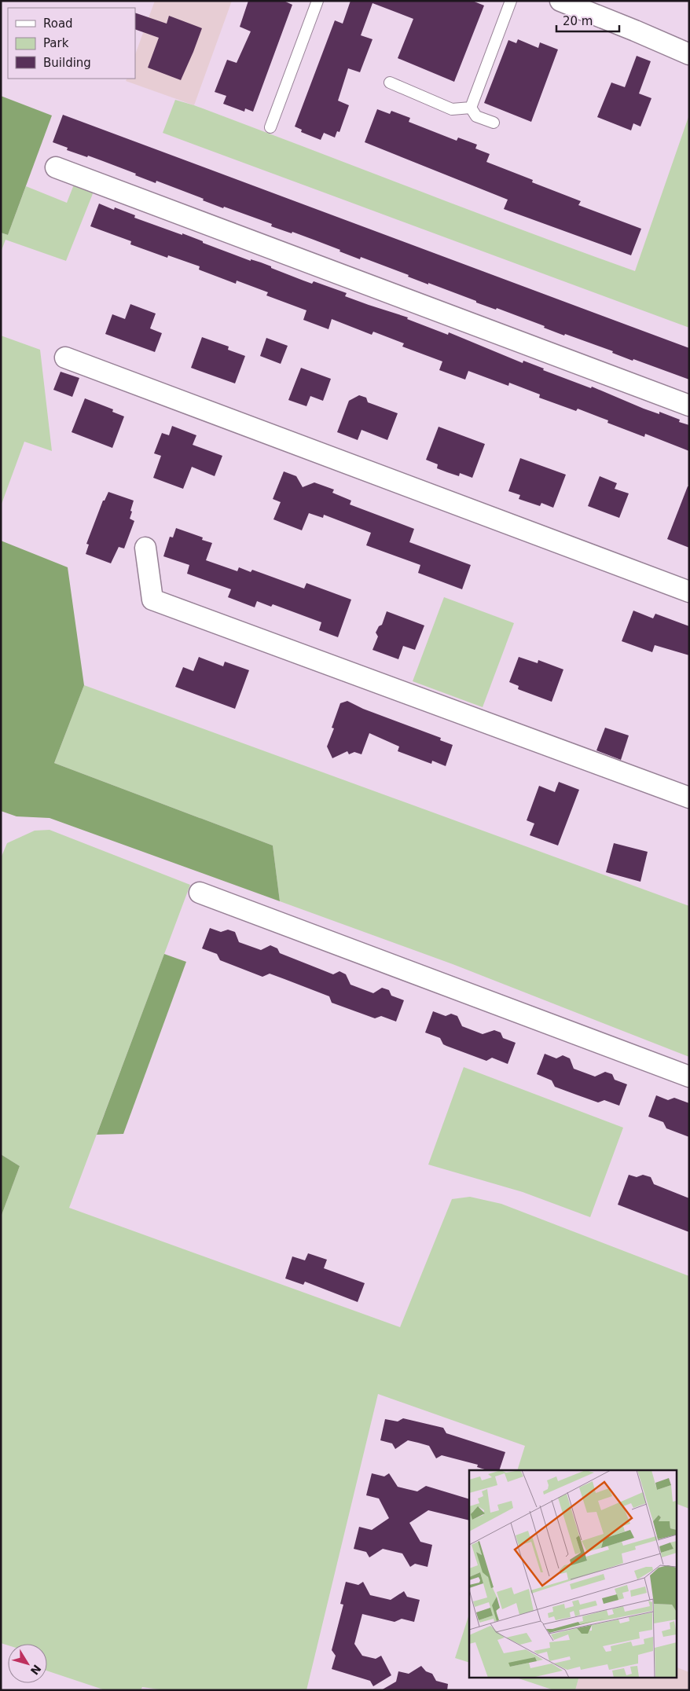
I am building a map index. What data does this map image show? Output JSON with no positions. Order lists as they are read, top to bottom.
{
  "legend": ["Road", "Park", "Building"],
  "scale_bar": "20 m",
  "north": "bottom right"
}
